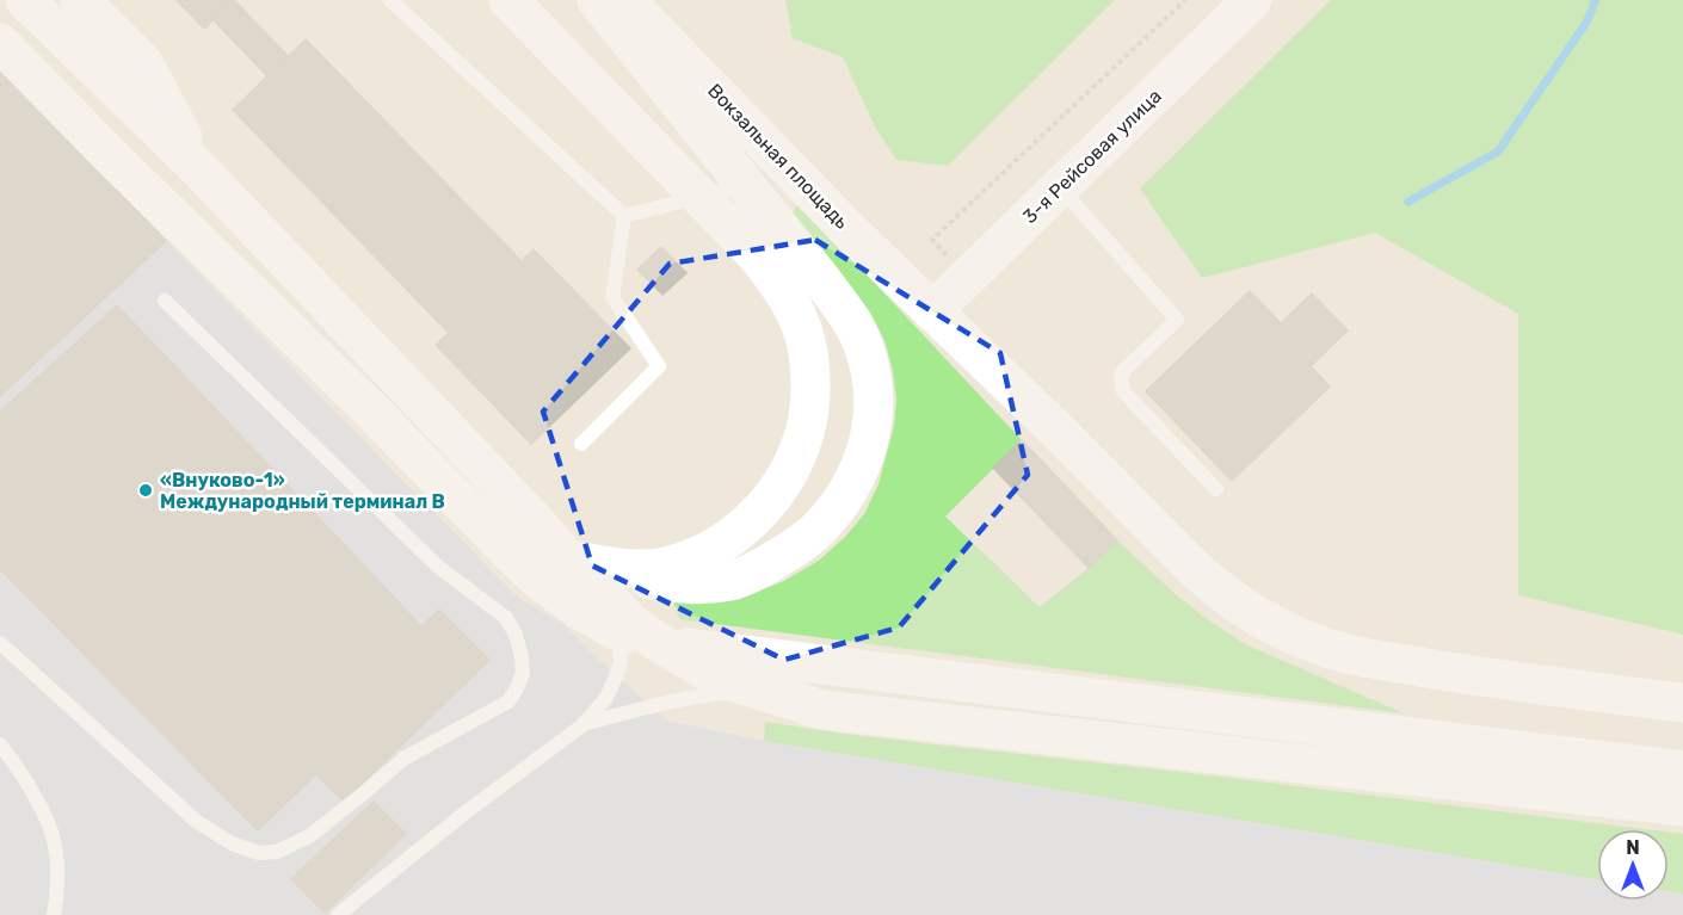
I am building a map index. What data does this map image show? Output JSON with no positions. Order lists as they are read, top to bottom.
{
  "streets": {
    "main road": ["Вокзальная площадь", "3-я Рейсовая улица"]
  },
  "crossings": [
    ["Вокзальная площадь", "3-я Рейсовая улица"]
  ],
  "places": ["«Внуково-1» Международный терминал B"],
  "north": "top"
}
